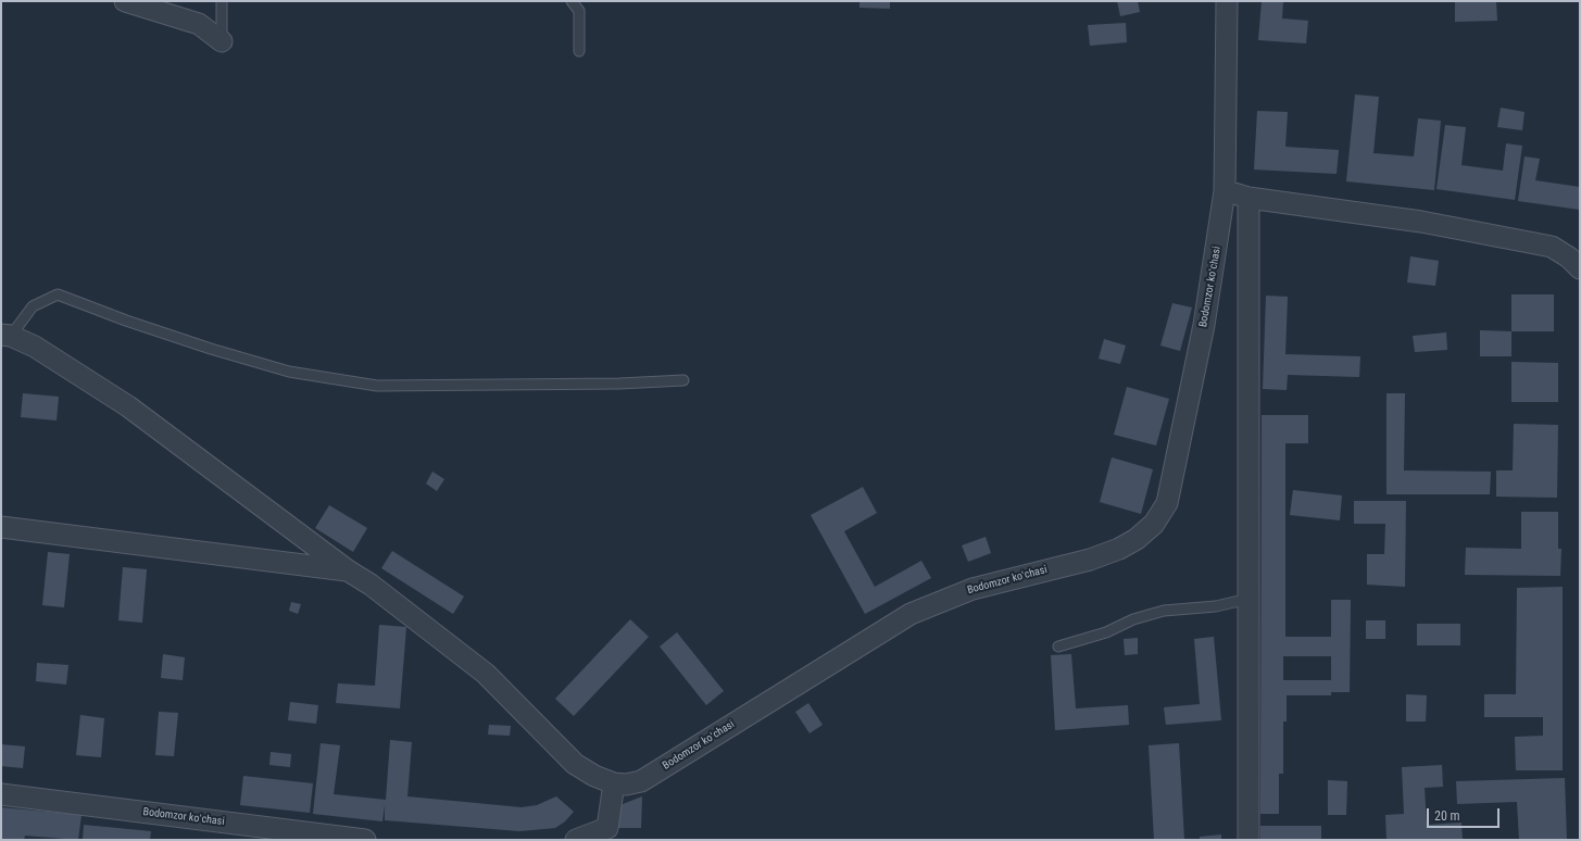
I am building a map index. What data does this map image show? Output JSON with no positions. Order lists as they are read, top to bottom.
{
  "streets": {
    "street": ["Bodomzor koʻchasi"]
  },
  "scale_bar": "20 m"
}
